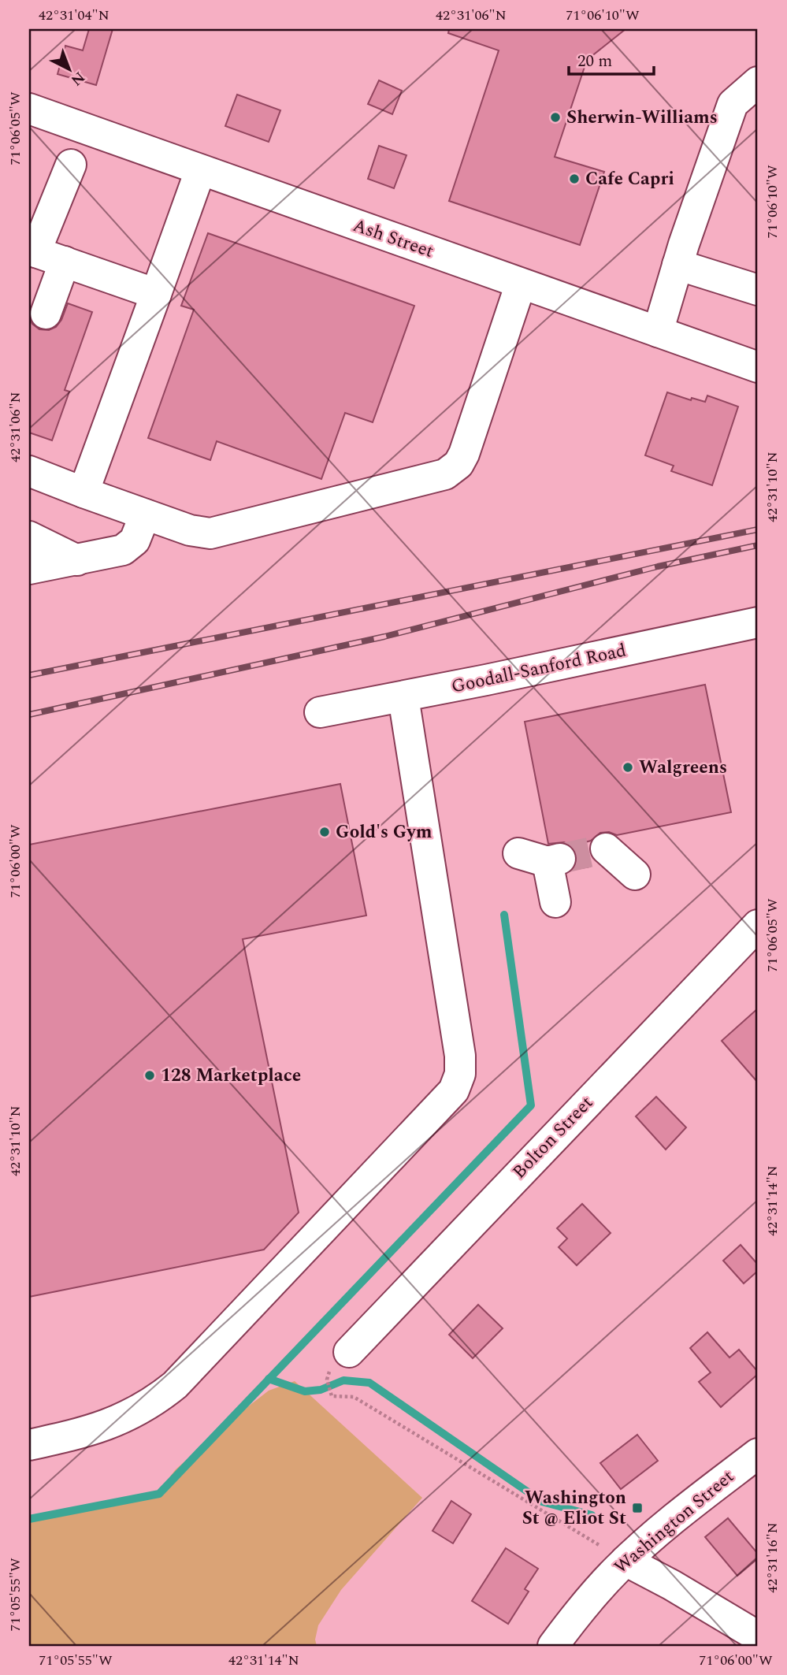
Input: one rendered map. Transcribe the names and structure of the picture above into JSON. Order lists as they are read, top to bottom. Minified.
{"streets":{"street":["Ash Street","Goodall-Sanford Road","Bolton Street","Washington Street"]},"places":{"other":["Sherwin-Williams","Cafe Capri","Walgreens","Gold's Gym","128 Marketplace"],"transit":["Washington St @ Eliot St"]},"scale_bar":"20 m","north":"bottom right","coordinates":["42°31'04\"N","42°31'06\"N","71°06'10\"W","71°06'05\"W","42°31'10\"N","71°06'00\"W","42°31'14\"N","42°31'16\"N","71°05'55\"W"]}
